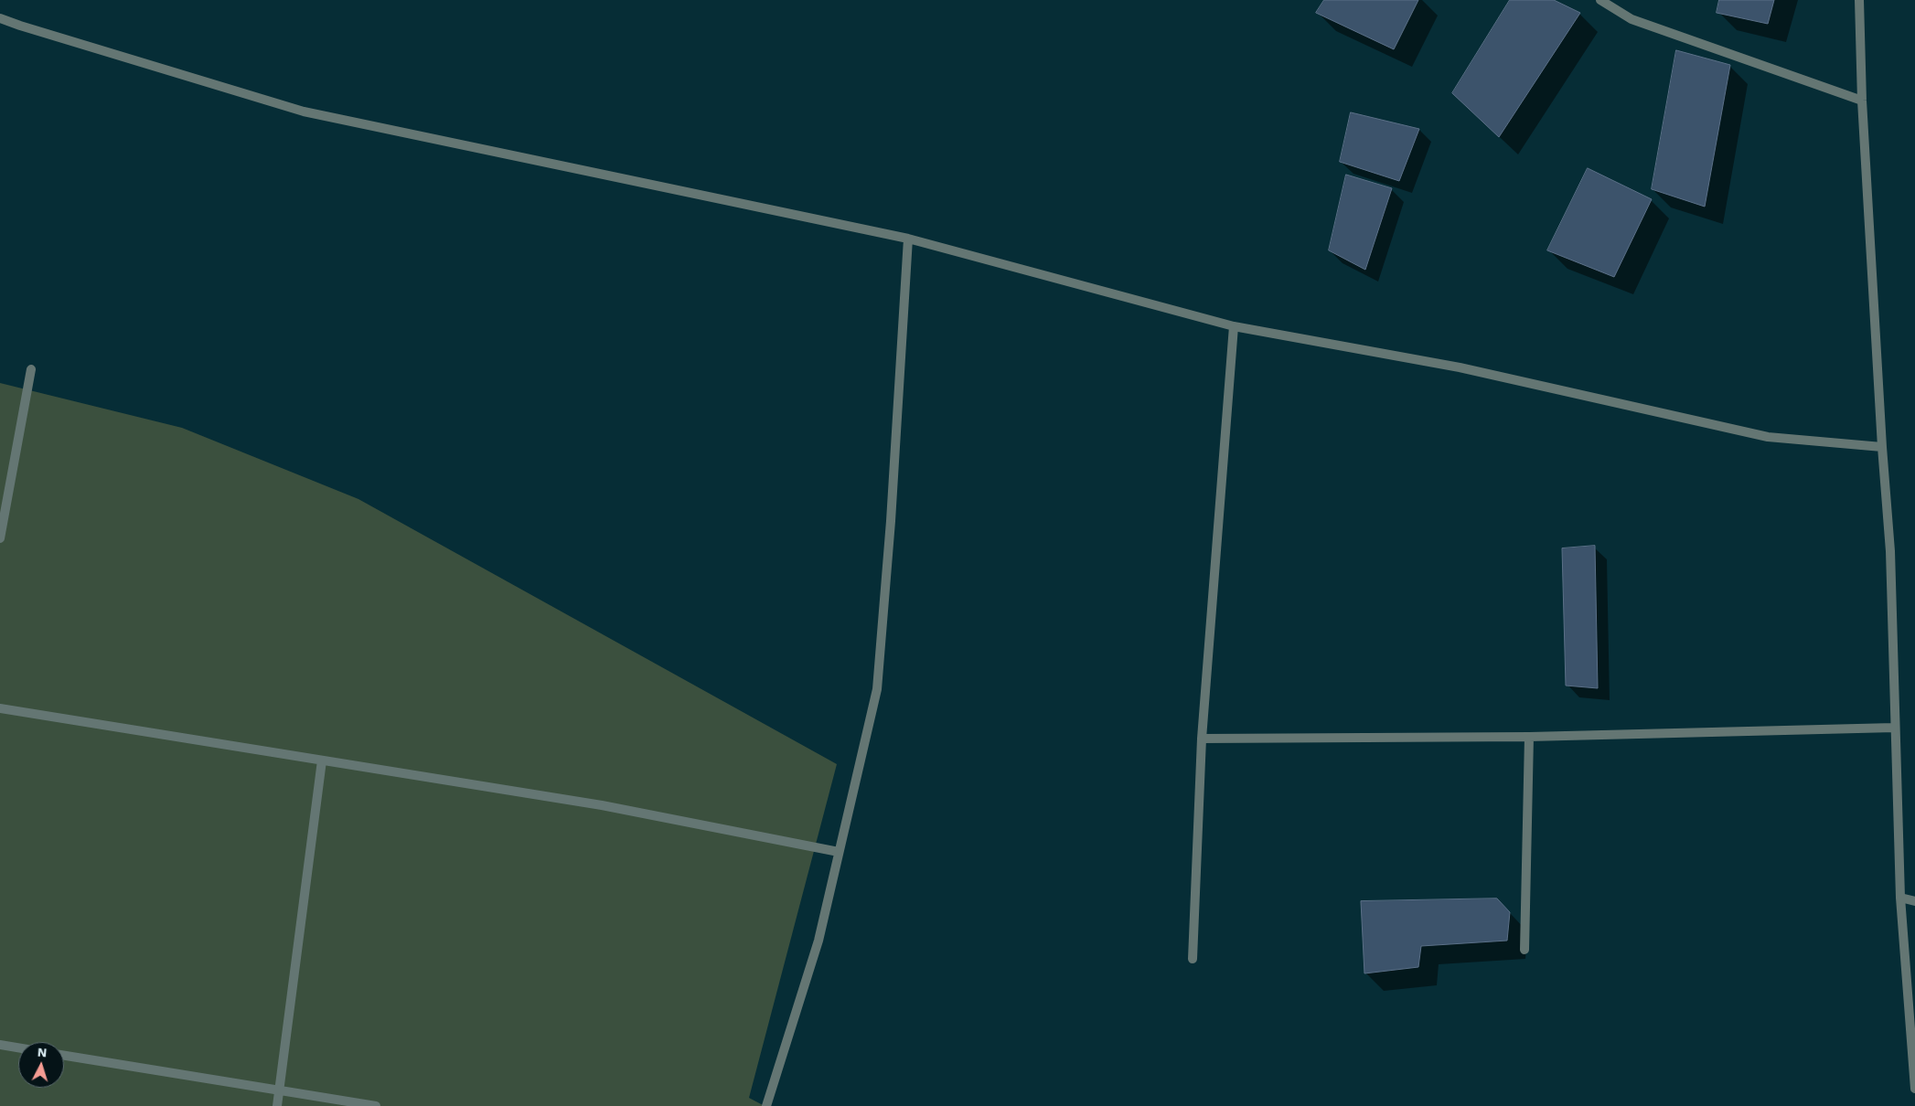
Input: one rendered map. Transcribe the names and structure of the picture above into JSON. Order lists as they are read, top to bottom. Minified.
{"north":"top"}
